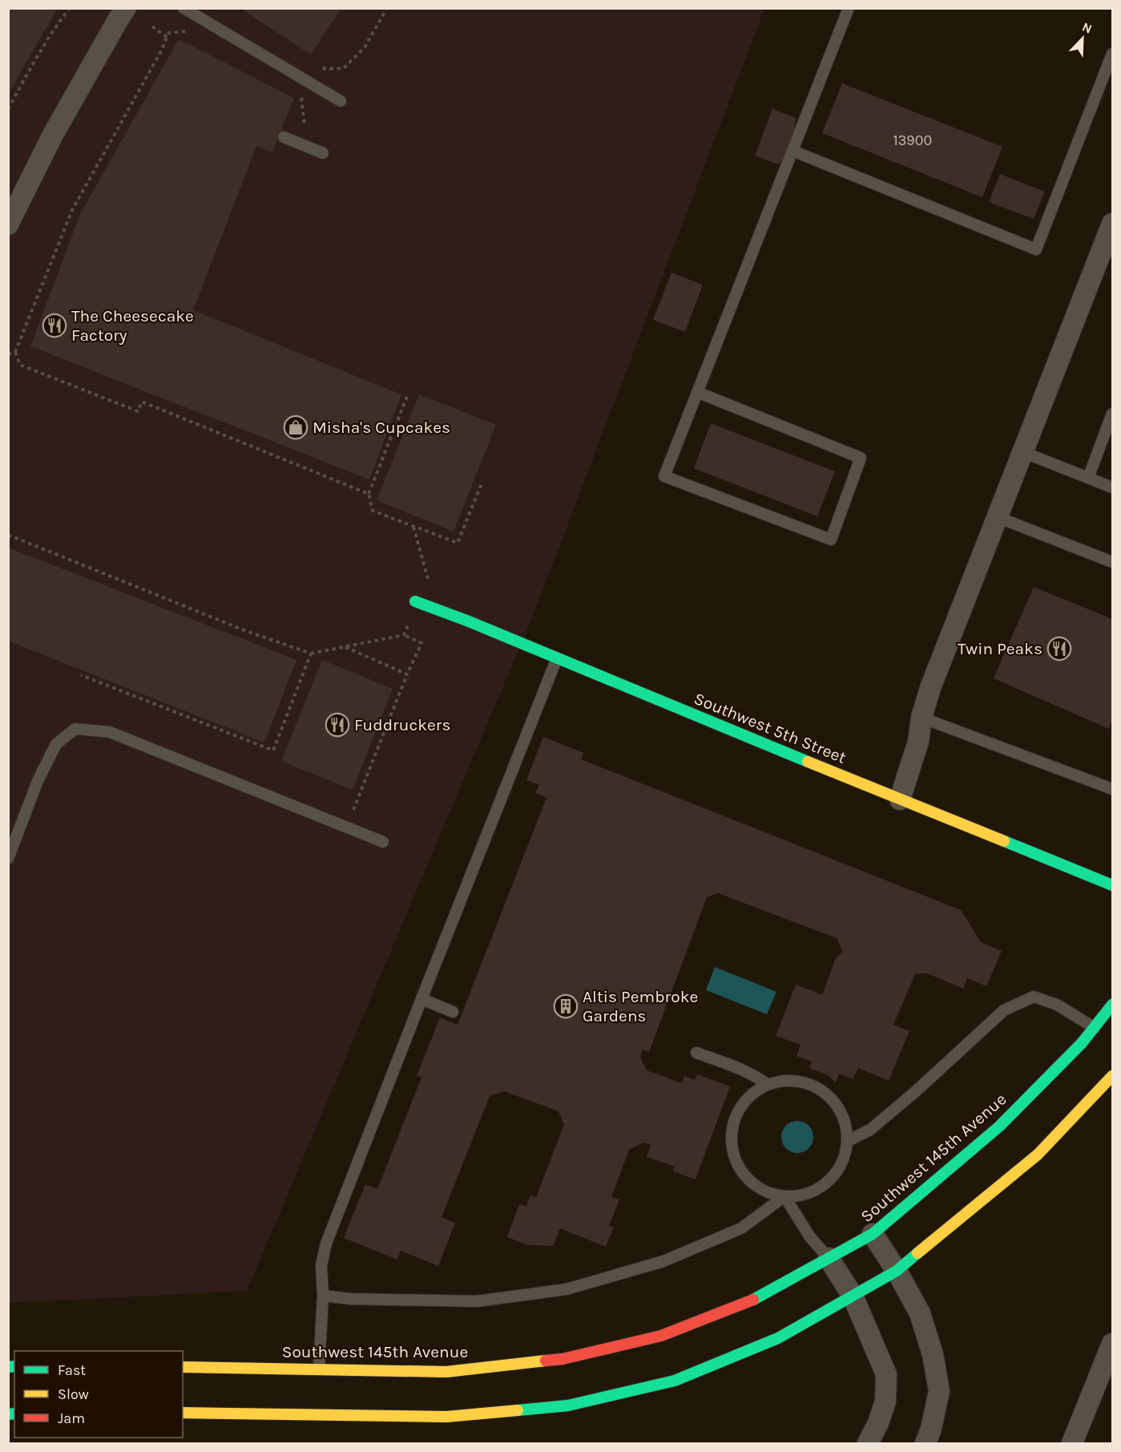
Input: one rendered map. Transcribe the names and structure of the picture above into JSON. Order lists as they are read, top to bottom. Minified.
{"streets":{"street":["Southwest 5th Street","Southwest 145th Avenue"]},"places":{"restaurant":["The Cheesecake Factory","Twin Peaks","Fuddruckers"],"shop":["Misha's Cupcakes"],"building":["Altis Pembroke Gardens"]},"house_numbers":["13900"],"legend":["Fast","Slow","Jam"],"north":"top right"}
